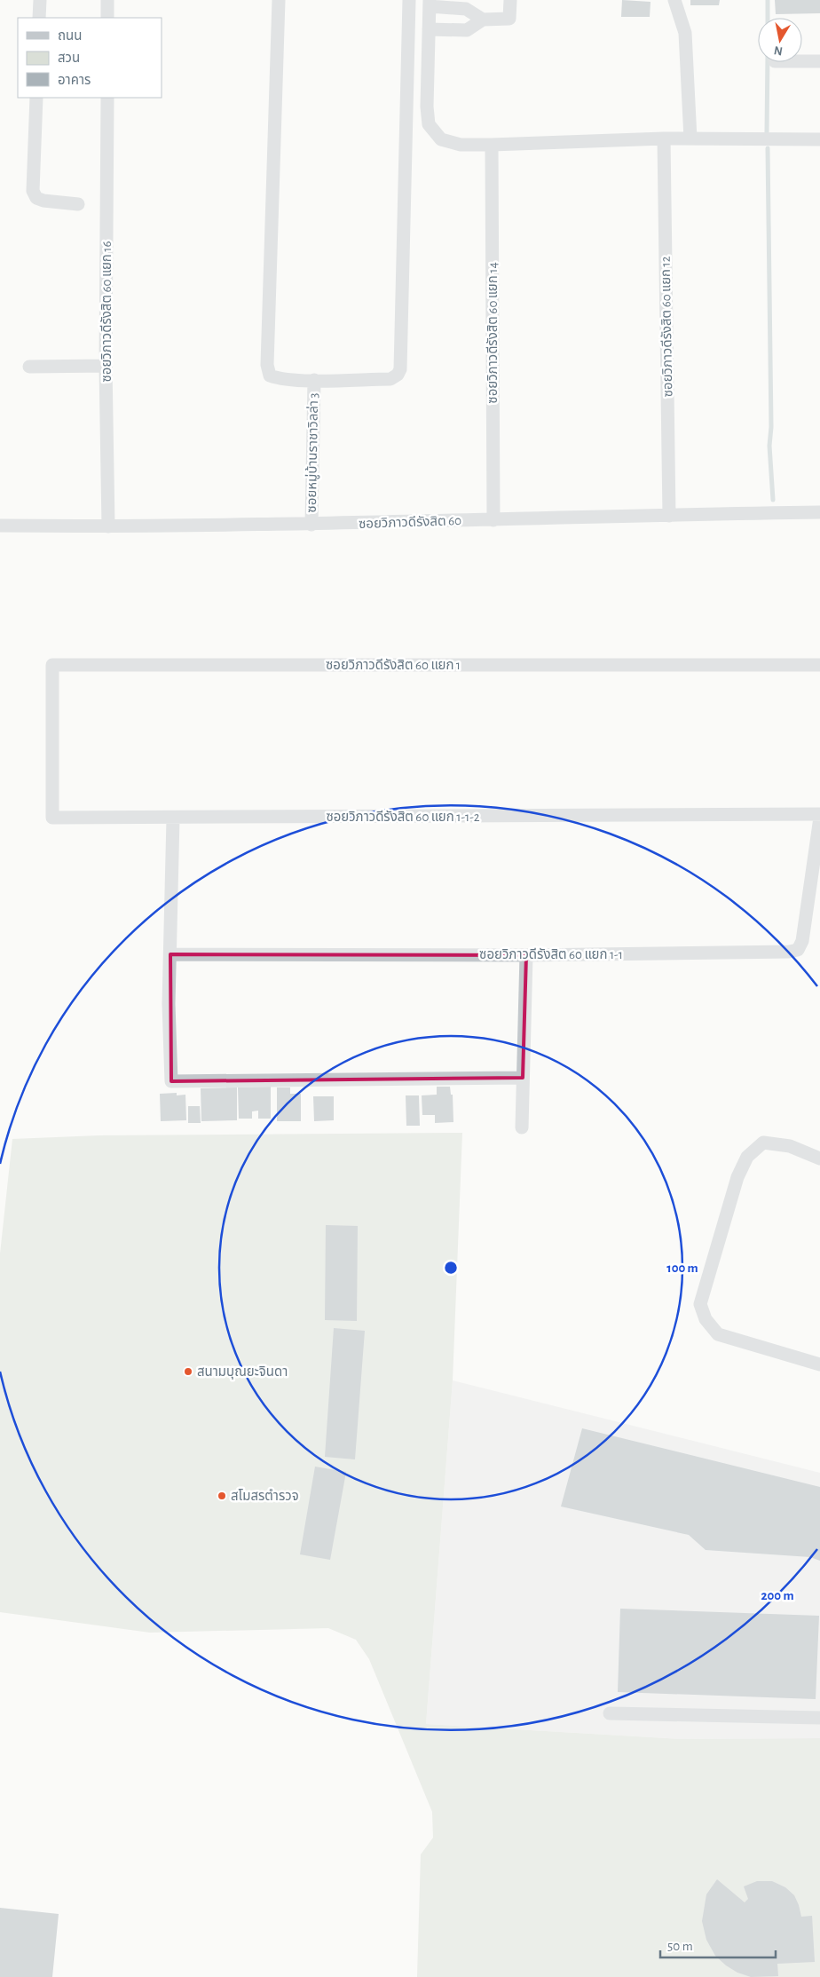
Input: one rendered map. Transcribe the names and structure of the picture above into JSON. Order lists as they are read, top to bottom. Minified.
{"streets":{"street":["ซอยวิภาวดีรังสิต 60 แยก 16","ซอยวิภาวดีรังสิต 60 แยก 12","ซอยวิภาวดีรังสิต 60 แยก 14","ซอยหมู่บ้านราชาวิลล่า 3","ซอยวิภาวดีรังสิต 60","ซอยวิภาวดีรังสิต 60 แยก 1","ซอยวิภาวดีรังสิต 60 แยก 1-1-2","ซอยวิภาวดีรังสิต 60 แยก 1-1"]},"crossings":[["ซอยวิภาวดีรังสิต 60 แยก 16","ซอยวิภาวดีรังสิต 60"],["ซอยวิภาวดีรังสิต 60 แยก 12","ซอยวิภาวดีรังสิต 60"],["ซอยวิภาวดีรังสิต 60 แยก 14","ซอยวิภาวดีรังสิต 60"],["ซอยหมู่บ้านราชาวิลล่า 3","ซอยวิภาวดีรังสิต 60"],["ซอยวิภาวดีรังสิต 60 แยก 1","ซอยวิภาวดีรังสิต 60 แยก 1-1-2"]],"places":["สนามบุณยะจินดา","สโมสรตำรวจ"],"legend":["ถนน","สวน","อาคาร"],"scale_bar":"50 m","north":"bottom","rings":["100 m","200 m"]}
